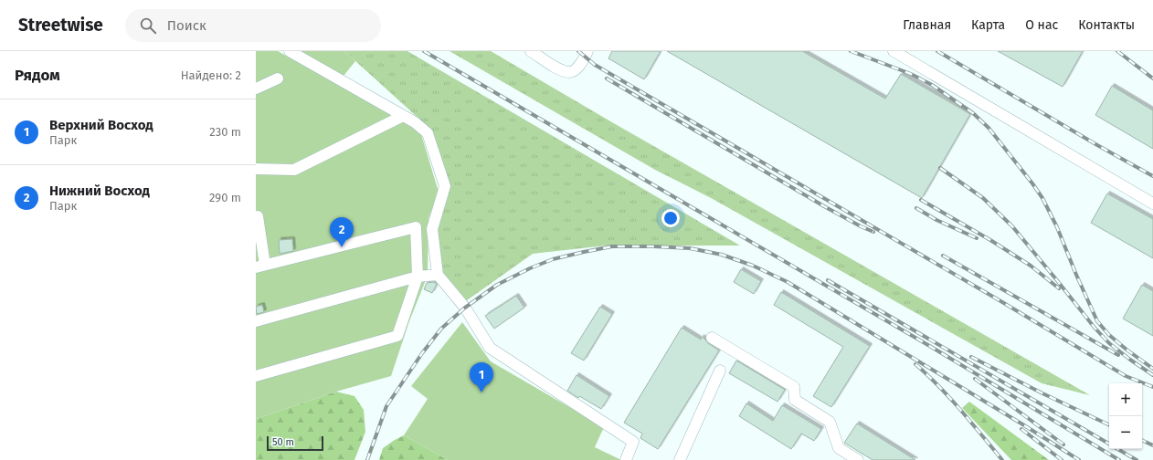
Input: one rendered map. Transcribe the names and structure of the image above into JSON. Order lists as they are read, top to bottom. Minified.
{"scale_bar":"50 m","page":{"header":"Streetwise","search":"Поиск","nav":["Главная","Карта","О нас","Контакты"],"heading":["Рядом","Найдено: 2"],"list":[{"mark":"1","name":"Верхний Восход","note":"Парк","value":"230 m"},{"mark":"2","name":"Нижний Восход","note":"Парк","value":"290 m"}],"pins":["2","1"],"map_buttons":["+","−"],"scale":"50 m"}}
